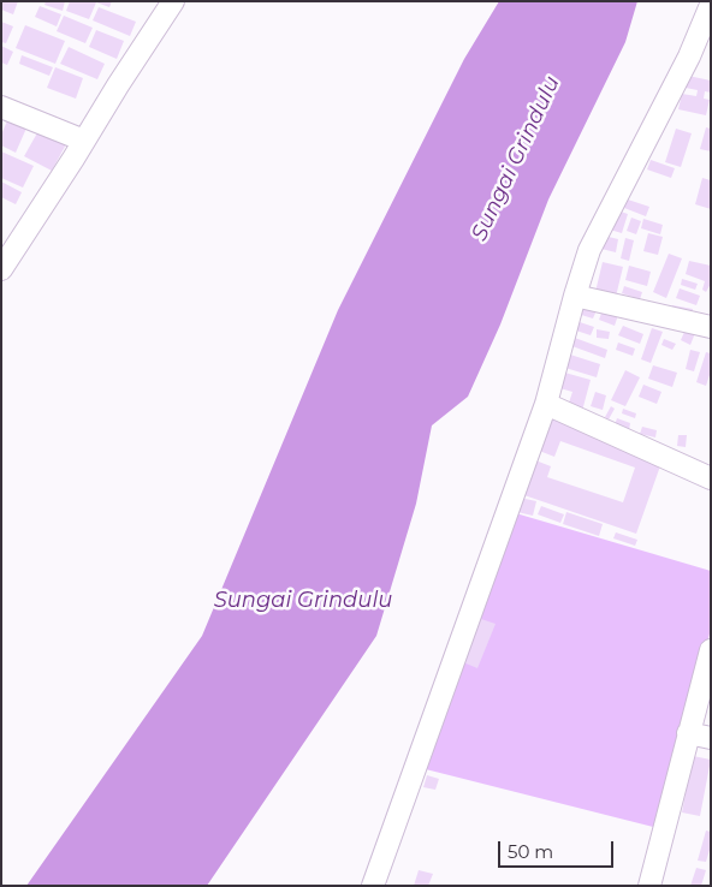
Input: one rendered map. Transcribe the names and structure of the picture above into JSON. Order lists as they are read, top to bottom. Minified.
{"water":["Sungai Grindulu"],"scale_bar":"50 m"}
